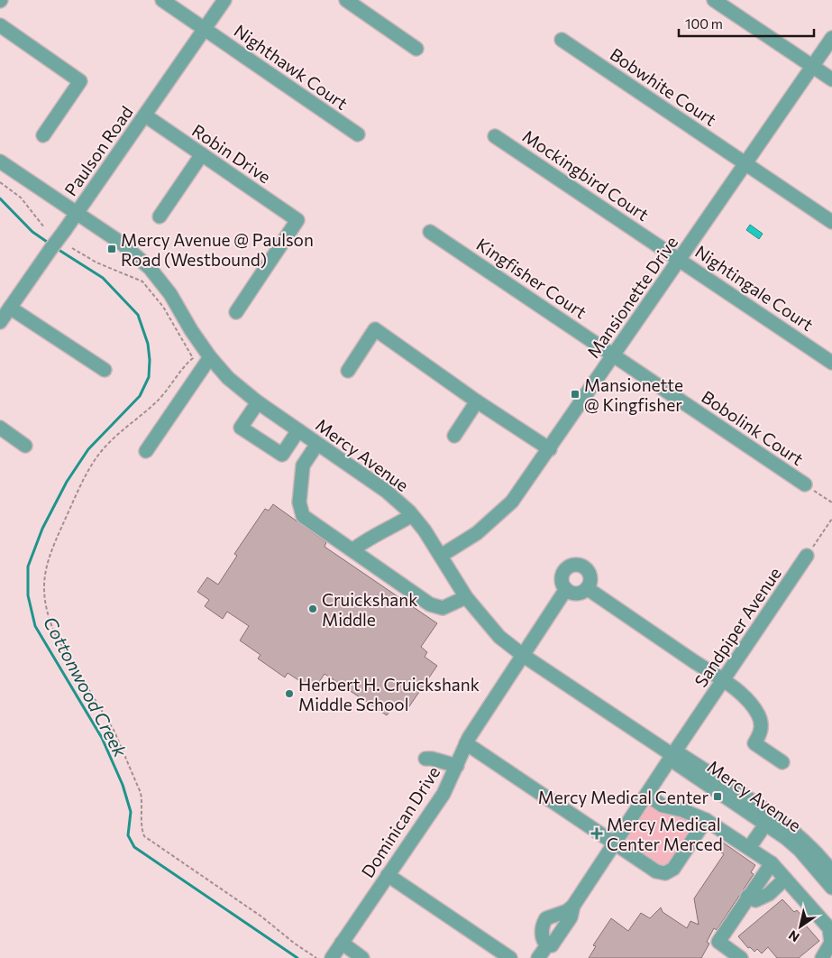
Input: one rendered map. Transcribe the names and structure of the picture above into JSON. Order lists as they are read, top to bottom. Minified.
{"streets":{"street":["Nighthawk Court","Bobwhite Court","Paulson Road","Robin Drive","Mockingbird Court","Kingfisher Court","Nightingale Court","Mansionette Drive","Bobolink Court","Mercy Avenue","Sandpiper Avenue","Dominican Drive"]},"crossings":[["Nighthawk Court","Paulson Road"],["Bobwhite Court","Mansionette Drive"],["Paulson Road","Robin Drive"],["Paulson Road","Mercy Avenue"],["Mockingbird Court","Nightingale Court"],["Mockingbird Court","Mansionette Drive"],["Kingfisher Court","Mansionette Drive"],["Kingfisher Court","Bobolink Court"],["Nightingale Court","Mansionette Drive"],["Mansionette Drive","Bobolink Court"],["Mansionette Drive","Mercy Avenue"],["Mercy Avenue","Sandpiper Avenue"],["Mercy Avenue","Dominican Drive"]],"water":["Cottonwood Creek"],"places":{"transit":["Mercy Avenue @ Paulson Road (Westbound)","Mansionette @ Kingfisher","Mercy Medical Center"],"other":["Cruickshank Middle","Herbert H. Cruickshank Middle School"],"health":["Mercy Medical Center Merced"]},"scale_bar":"100 m","north":"bottom left"}
